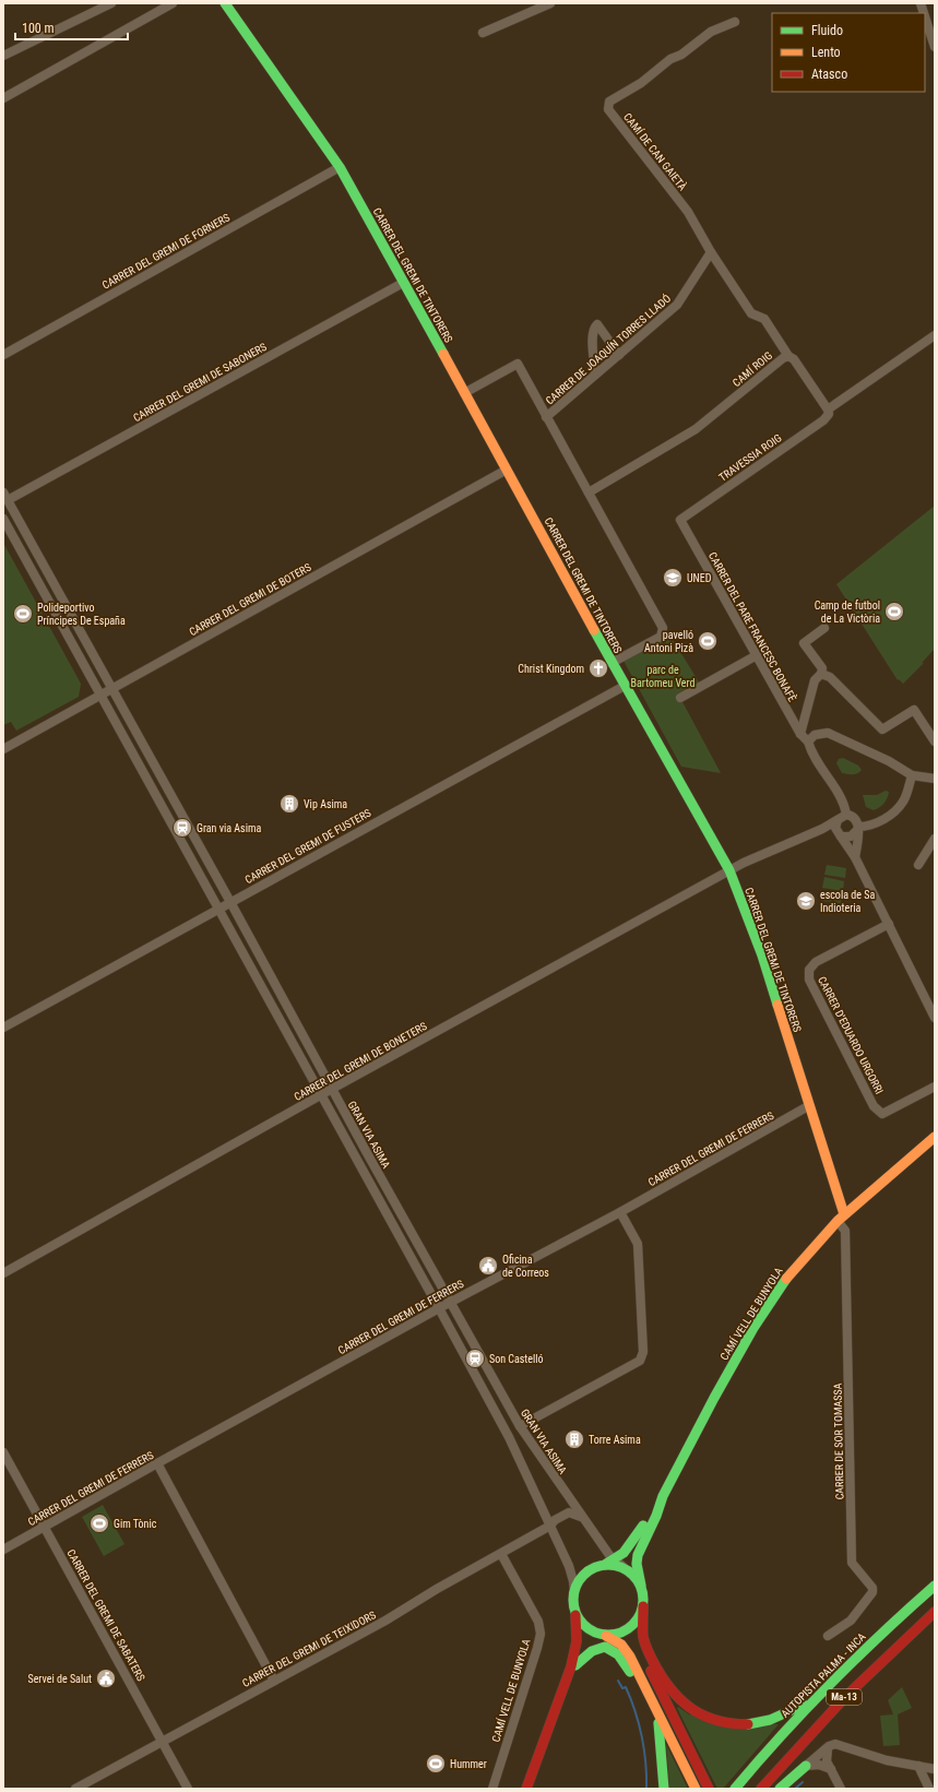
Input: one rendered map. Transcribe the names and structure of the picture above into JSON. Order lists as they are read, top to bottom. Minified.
{"streets":{"main road":["CARRER DEL GREMI DE TINTORERS","CAMÍ VELL DE BUNYOLA","AUTOPISTA PALMA - INCA","Ma-13"],"street":["CAMÍ DE CAN GAIETÀ","CARRER DEL GREMI DE FORNERS","CARRER DE JOAQUÍN TORRES LLADÓ","CAMÍ ROIG","CARRER DEL GREMI DE SABONERS","TRAVESSIA ROIG","CARRER DEL GREMI DE BOTERS","CARRER DEL PARE FRANCESC BONAFÈ","CARRER DEL GREMI DE FUSTERS","CARRER D'EDUARDO URGORRI","CARRER DEL GREMI DE BONETERS","GRAN VIA ASIMA","CARRER DEL GREMI DE FERRERS","CARRER DE SOR TOMASSA","CARRER DEL GREMI DE SABATERS","CARRER DEL GREMI DE TEIXIDORS"]},"crossings":[["CAMÍ DE CAN GAIETÀ","CARRER DE JOAQUÍN TORRES LLADÓ"],["CAMÍ DE CAN GAIETÀ","CAMÍ ROIG"],["CARRER DEL GREMI DE FORNERS","CARRER DEL GREMI DE TINTORERS"],["CARRER DEL GREMI DE TINTORERS","CARRER DEL GREMI DE SABONERS"],["CARRER DEL GREMI DE TINTORERS","CARRER DEL GREMI DE BOTERS"],["CARRER DEL GREMI DE TINTORERS","CARRER DEL GREMI DE FUSTERS"],["CARRER DEL GREMI DE TINTORERS","CARRER DEL GREMI DE BONETERS"],["CARRER DEL GREMI DE TINTORERS","CARRER DEL GREMI DE FERRERS"],["CARRER DEL GREMI DE TINTORERS","CAMÍ VELL DE BUNYOLA"],["CARRER DEL GREMI DE TINTORERS","CARRER DE SOR TOMASSA"],["CAMÍ ROIG","TRAVESSIA ROIG"],["CARRER DEL GREMI DE SABONERS","GRAN VIA ASIMA"],["TRAVESSIA ROIG","CARRER DEL PARE FRANCESC BONAFÈ"],["CARRER DEL GREMI DE BOTERS","GRAN VIA ASIMA"],["CARRER DEL GREMI DE FUSTERS","GRAN VIA ASIMA"],["CARRER DEL GREMI DE BONETERS","GRAN VIA ASIMA"],["GRAN VIA ASIMA","CARRER DEL GREMI DE FERRERS"],["GRAN VIA ASIMA","CARRER DEL GREMI DE TEIXIDORS"],["CARRER DEL GREMI DE FERRERS","CARRER DEL GREMI DE SABATERS"],["CAMÍ VELL DE BUNYOLA","CARRER DE SOR TOMASSA"],["CAMÍ VELL DE BUNYOLA","CARRER DEL GREMI DE TEIXIDORS"],["CARRER DEL GREMI DE SABATERS","CARRER DEL GREMI DE TEIXIDORS"]],"parks":["parc de Bartomeu Verd"],"places":{"school or university":["UNED","escola de Sa Indioteria"],"sports":["Camp de futbol de La Victòria","Polideportivo Príncipes De España","pavelló Antoni Pizà","Gim Tònic","Hummer"],"church":["Christ Kingdom"],"building":["Vip Asima","Torre Asima"],"station":["Gran via Asima","Son Castelló"],"public building":["Oficina de Correos","Servei de Salut"]},"legend":["Fluido","Lento","Atasco"],"scale_bar":"100 m"}
